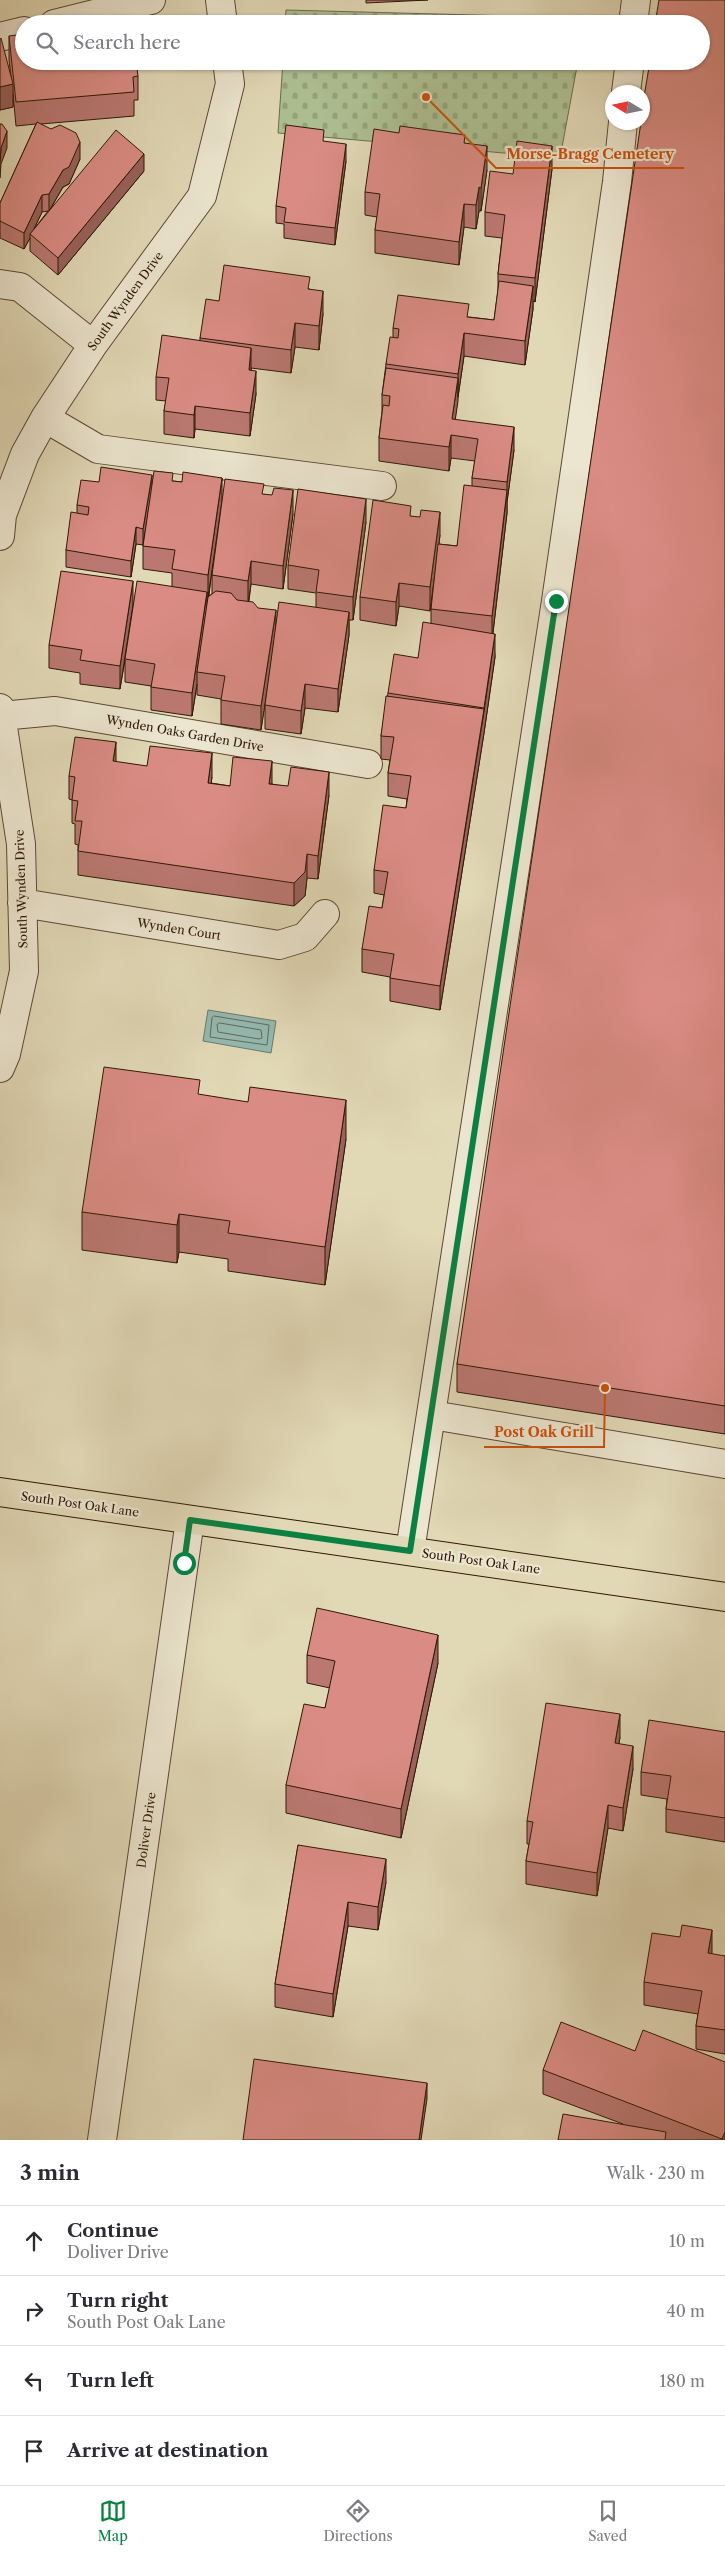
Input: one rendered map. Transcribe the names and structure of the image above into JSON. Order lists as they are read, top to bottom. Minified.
{"streets":{"main road":["South Post Oak Lane"],"street":["South Wynden Drive","Wynden Oaks Garden Drive","Wynden Court","Doliver Drive"]},"crossings":[["South Wynden Drive","Wynden Oaks Garden Drive"],["South Wynden Drive","Wynden Court"],["South Post Oak Lane","Doliver Drive"]],"places":["Morse-Bragg Cemetery","Post Oak Grill"],"north":"left","page":{"search":"Search here","heading":["3 min","Walk · 230 m"],"list":[["Continue","Doliver Drive","10 m"],["Turn right","South Post Oak Lane","40 m"],["Turn left","180 m"],"Arrive at destination"],"nav":["Map","Directions","Saved"]}}
